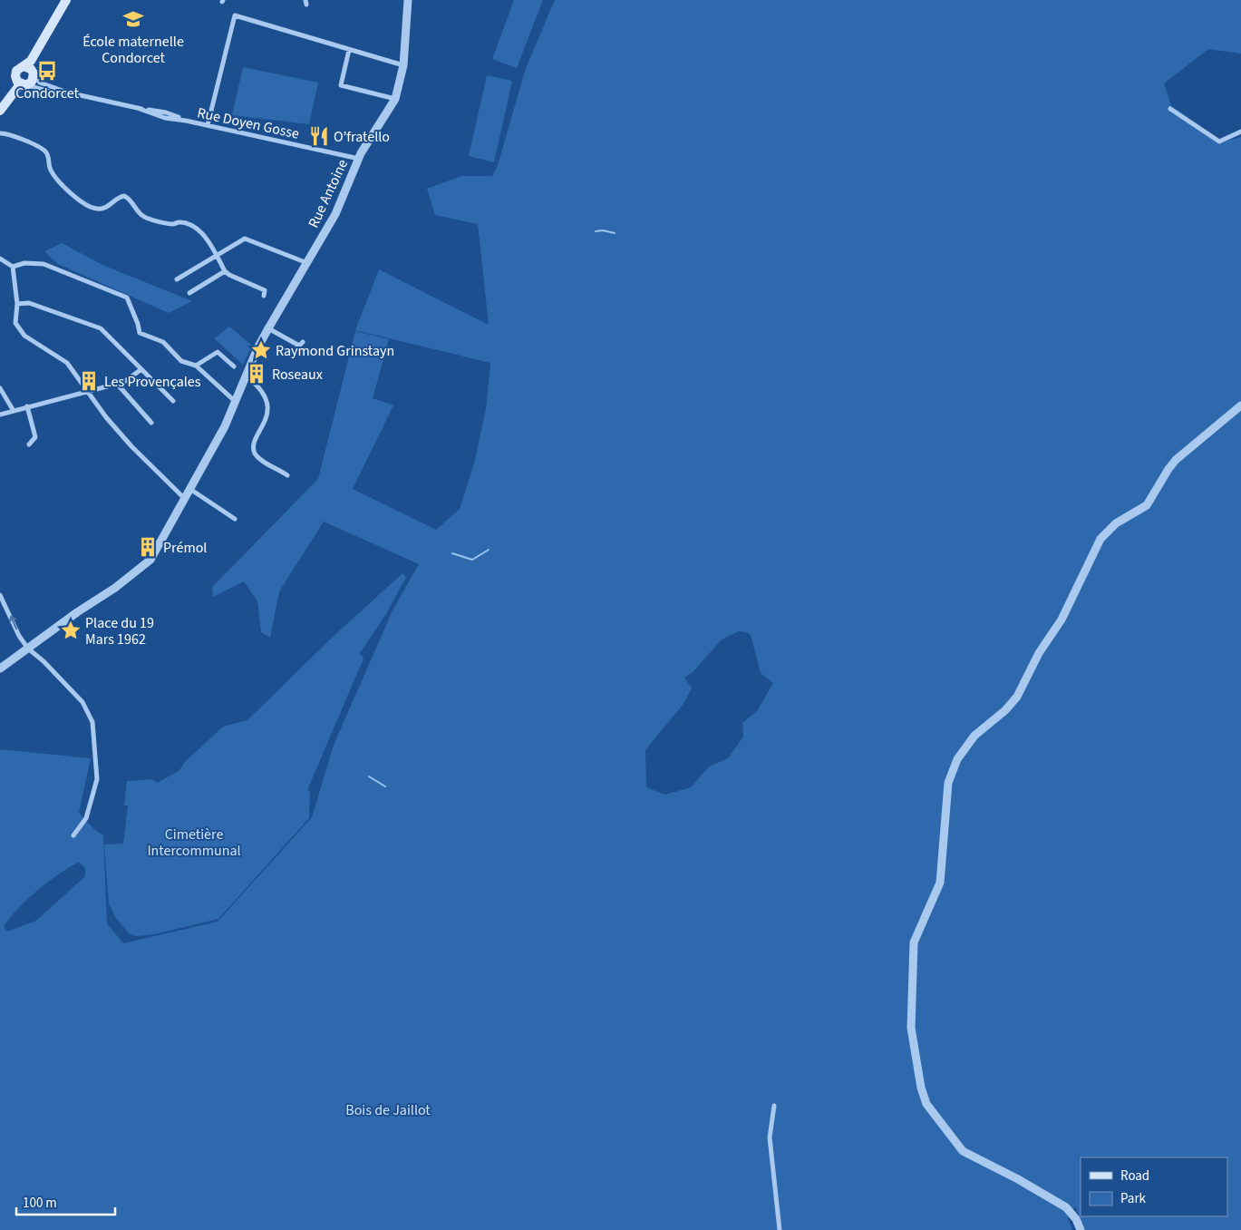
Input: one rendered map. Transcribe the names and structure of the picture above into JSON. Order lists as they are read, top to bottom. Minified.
{"streets":{"street":["Rue Doyen Gosse","Rue Antoine"]},"crossings":[["Rue Doyen Gosse","Rue Antoine"]],"parks":["Cimetière Intercommunal","Bois de Jaillot"],"places":{"school or university":["École maternelle Condorcet"],"bus stop":["Condorcet"],"restaurant":["O’fratello"],"place":["Raymond Grinstayn","Place du 19 Mars 1962"],"building":["Roseaux","Les Provençales","Prémol"]},"legend":["Road","Park"],"scale_bar":"100 m"}
